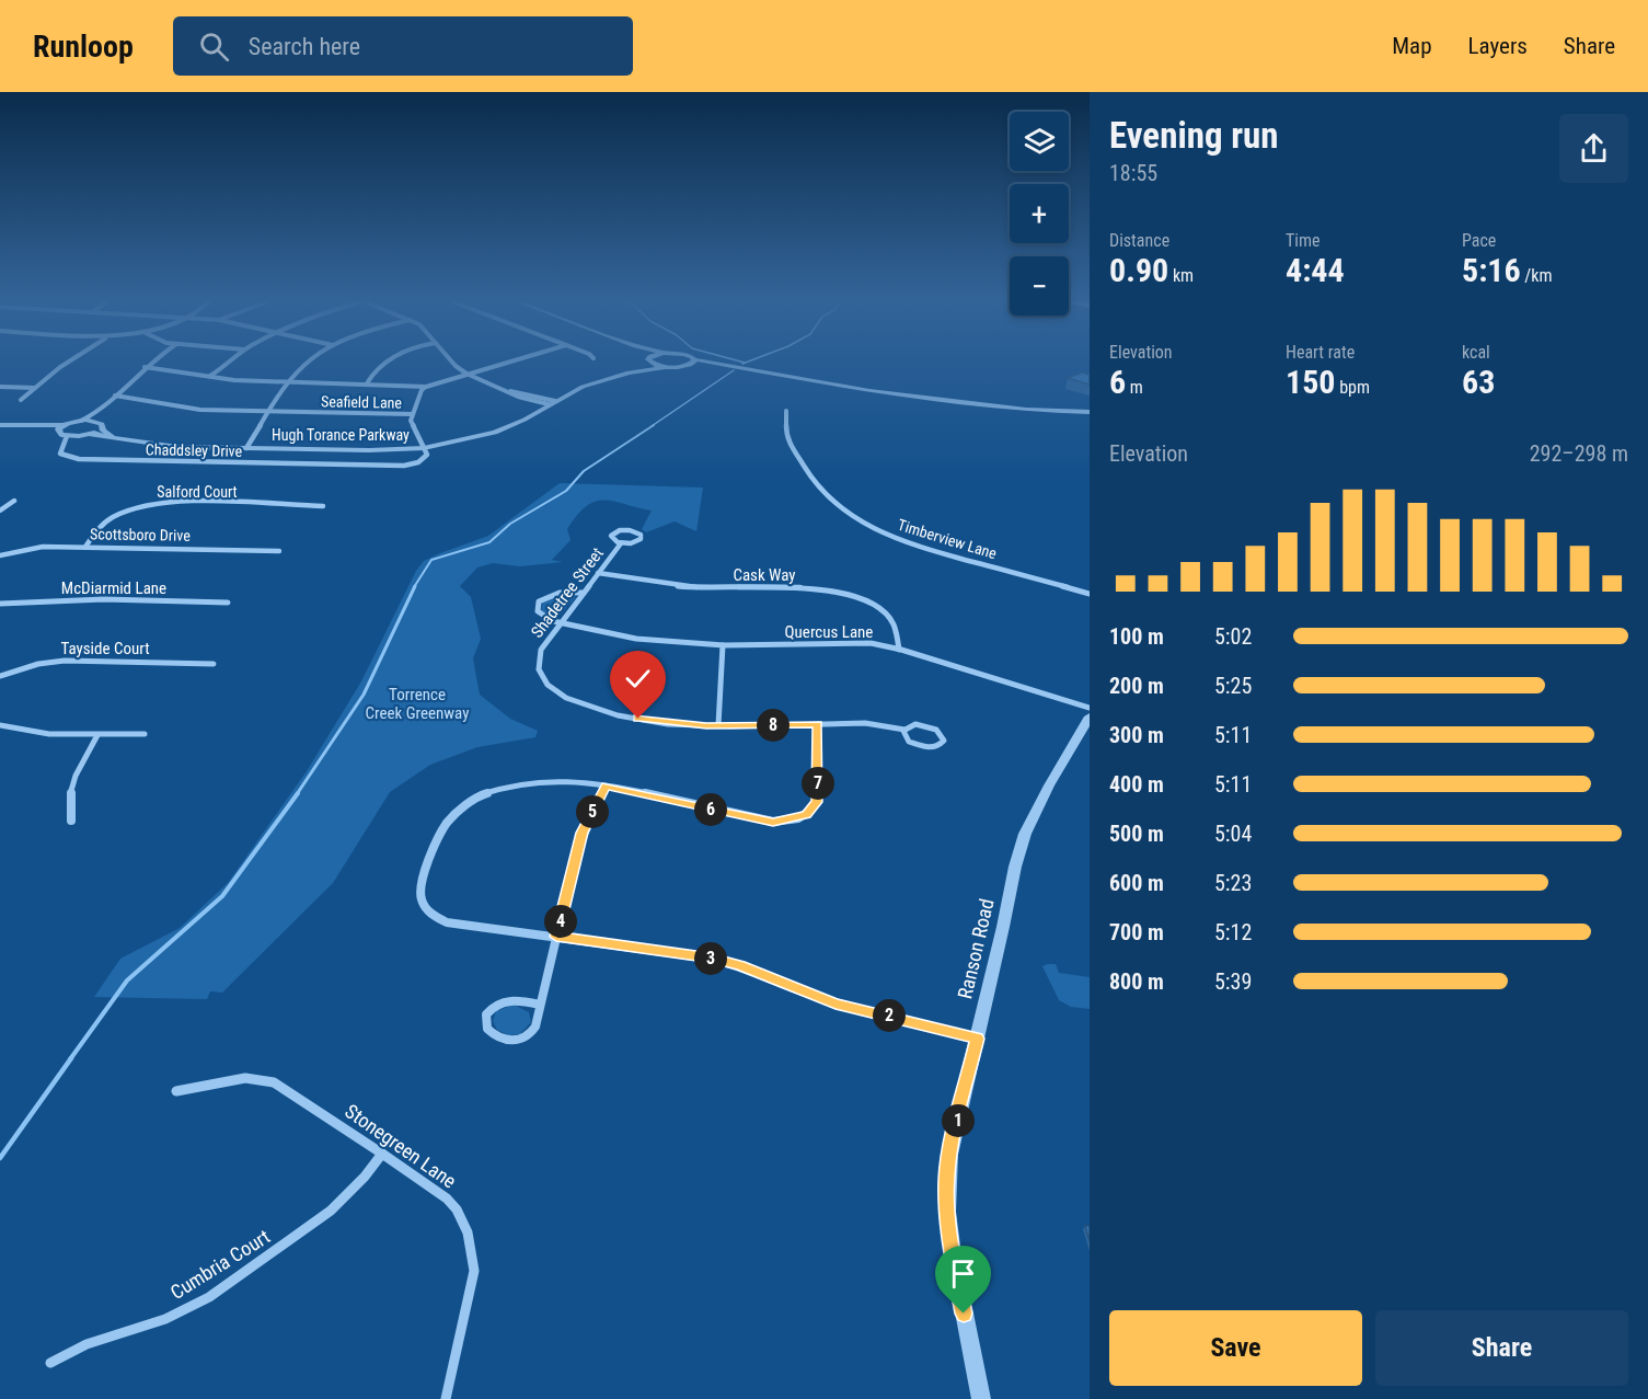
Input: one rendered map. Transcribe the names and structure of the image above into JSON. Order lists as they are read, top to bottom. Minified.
{"streets":{"street":["Seafield Lane","Hugh Torance Parkway","Chaddsley Drive","Salford Court","Scottsboro Drive","Timberview Lane","Cask Way","McDiarmid Lane","Shadetree Street","Quercus Lane","Tayside Court","Ranson Road","Stonegreen Lane","Cumbria Court"]},"crossings":[["Hugh Torance Parkway","Chaddsley Drive"],["Salford Court","Scottsboro Drive"],["Cask Way","Shadetree Street"],["Cask Way","Quercus Lane"],["Shadetree Street","Quercus Lane"],["Stonegreen Lane","Cumbria Court"]],"parks":["Torrence Creek Greenway"],"page":{"header":"Runloop","search":"Search here","nav":["Map","Layers","Share"],"heading":["Evening run","18:55"],"map_buttons":["+","−"],"stats":[["Distance","0.90 km"],["Time","4:44"],["Pace","5:16 /km"],["Elevation","6 m"],["Heart rate","150 bpm"],["kcal","63"]],"chart":["Elevation","292–298 m"],"list":[{"name":"100 m","note":"5:02"},{"name":"200 m","note":"5:25"},{"name":"300 m","note":"5:11"},{"name":"400 m","note":"5:11"},{"name":"500 m","note":"5:04"},{"name":"600 m","note":"5:23"},{"name":"700 m","note":"5:12"},{"name":"800 m","note":"5:39"}],"pins":["8","7","6","5","4","3","2","1"],"buttons":["Save","Share"]}}
